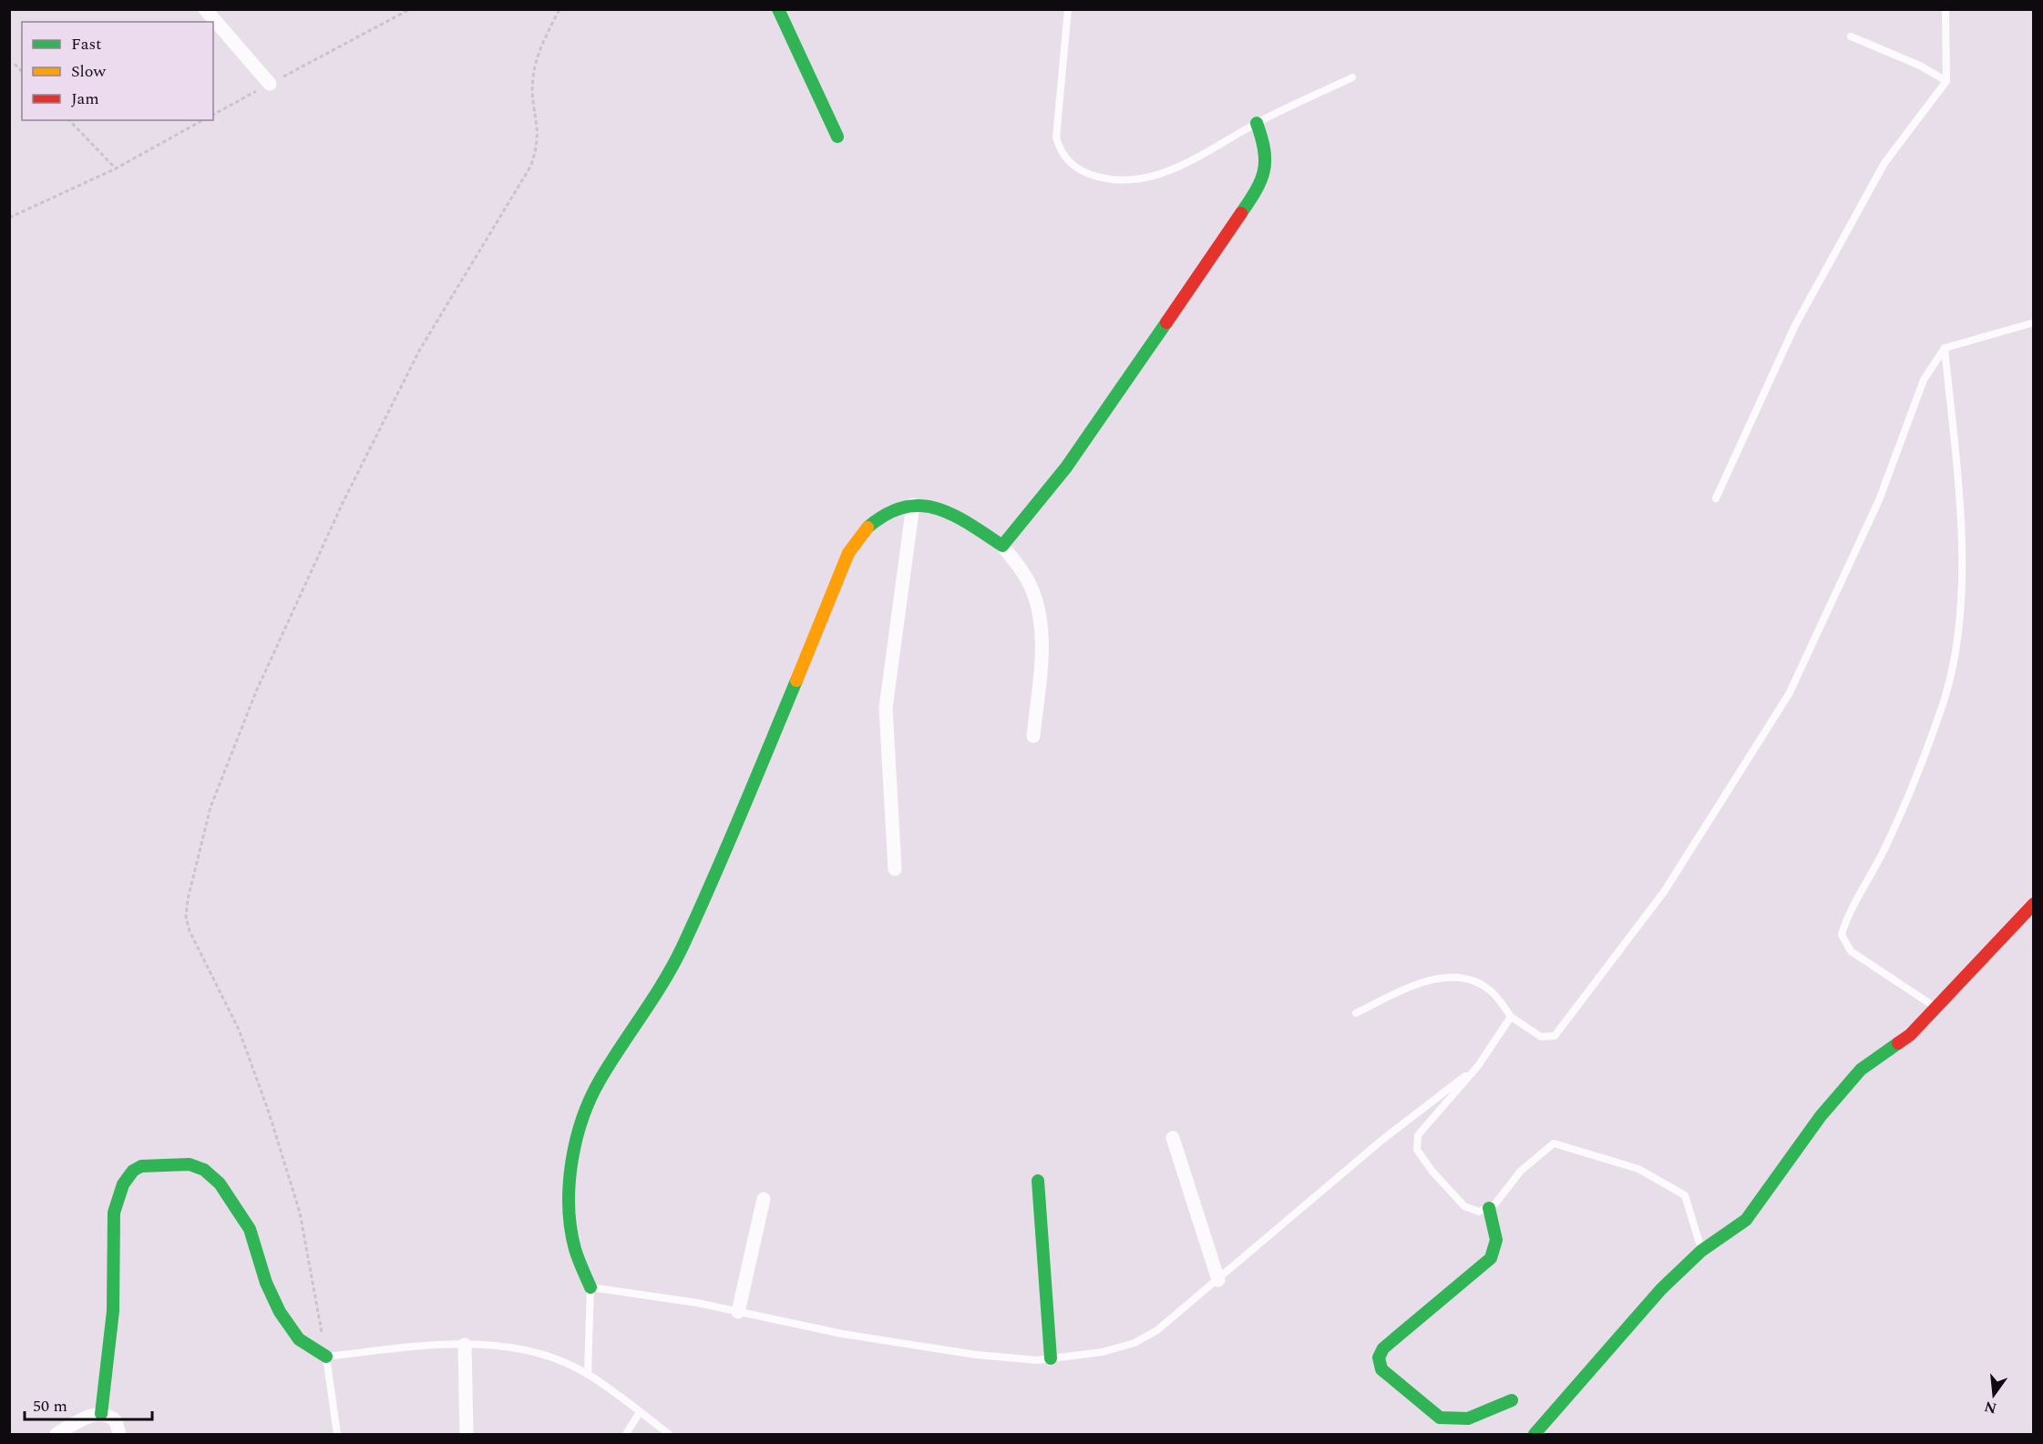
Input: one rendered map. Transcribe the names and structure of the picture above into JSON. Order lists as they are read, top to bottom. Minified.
{"legend":["Fast","Slow","Jam"],"scale_bar":"50 m","north":"bottom"}
